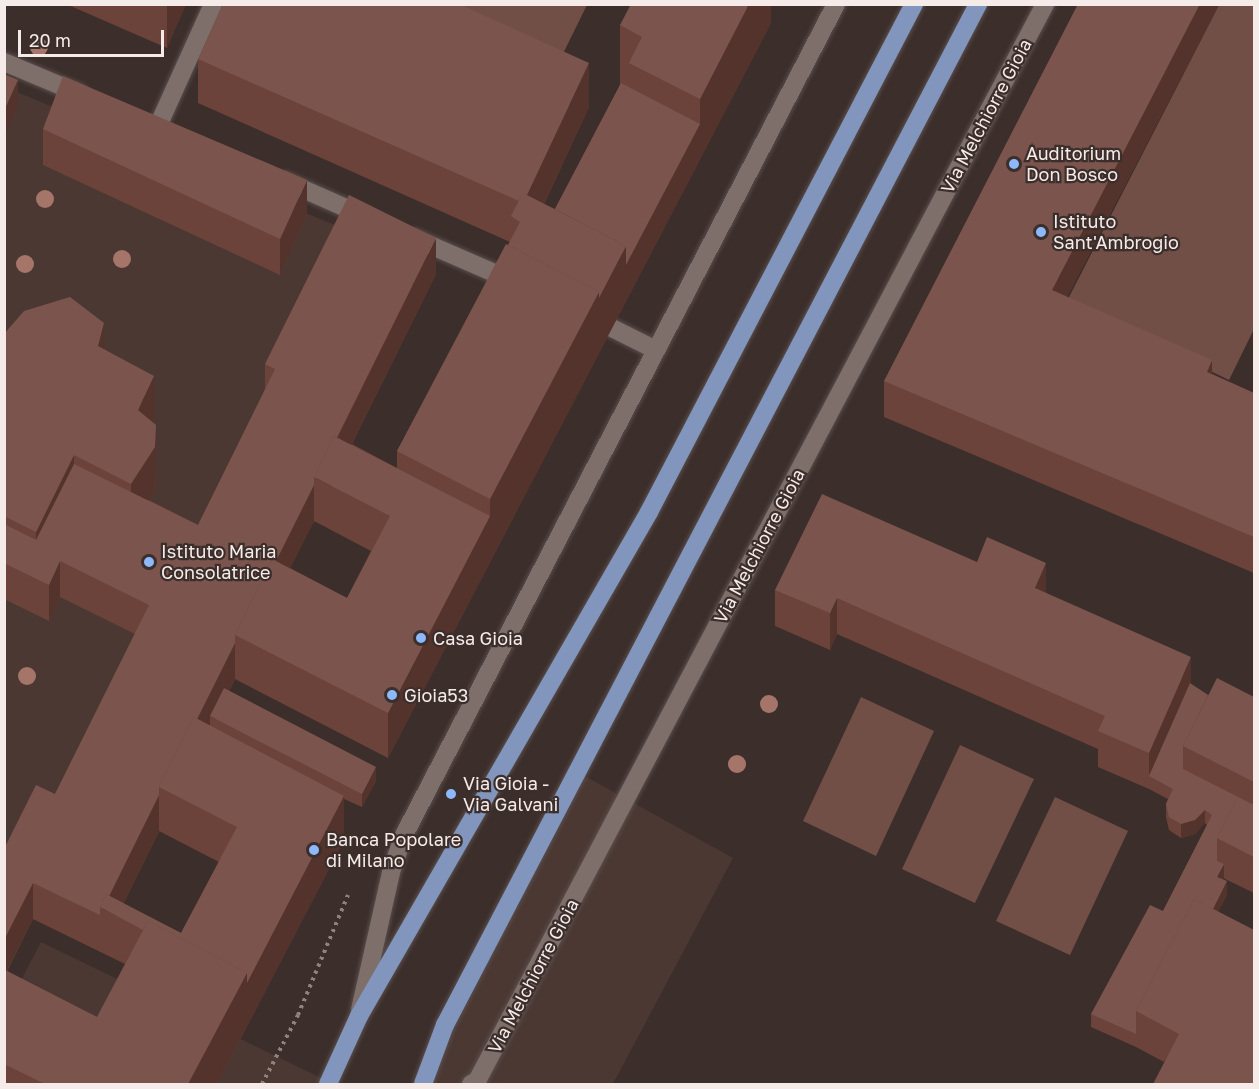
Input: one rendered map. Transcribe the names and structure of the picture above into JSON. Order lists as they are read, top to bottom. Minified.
{"streets":{"street":["Via Melchiorre Gioia"]},"places":["Auditorium Don Bosco","Istituto Sant'Ambrogio","Istituto Maria Consolatrice","Casa Gioia","Gioia53","Via Gioia - Via Galvani","Banca Popolare di Milano"],"scale_bar":"20 m"}
